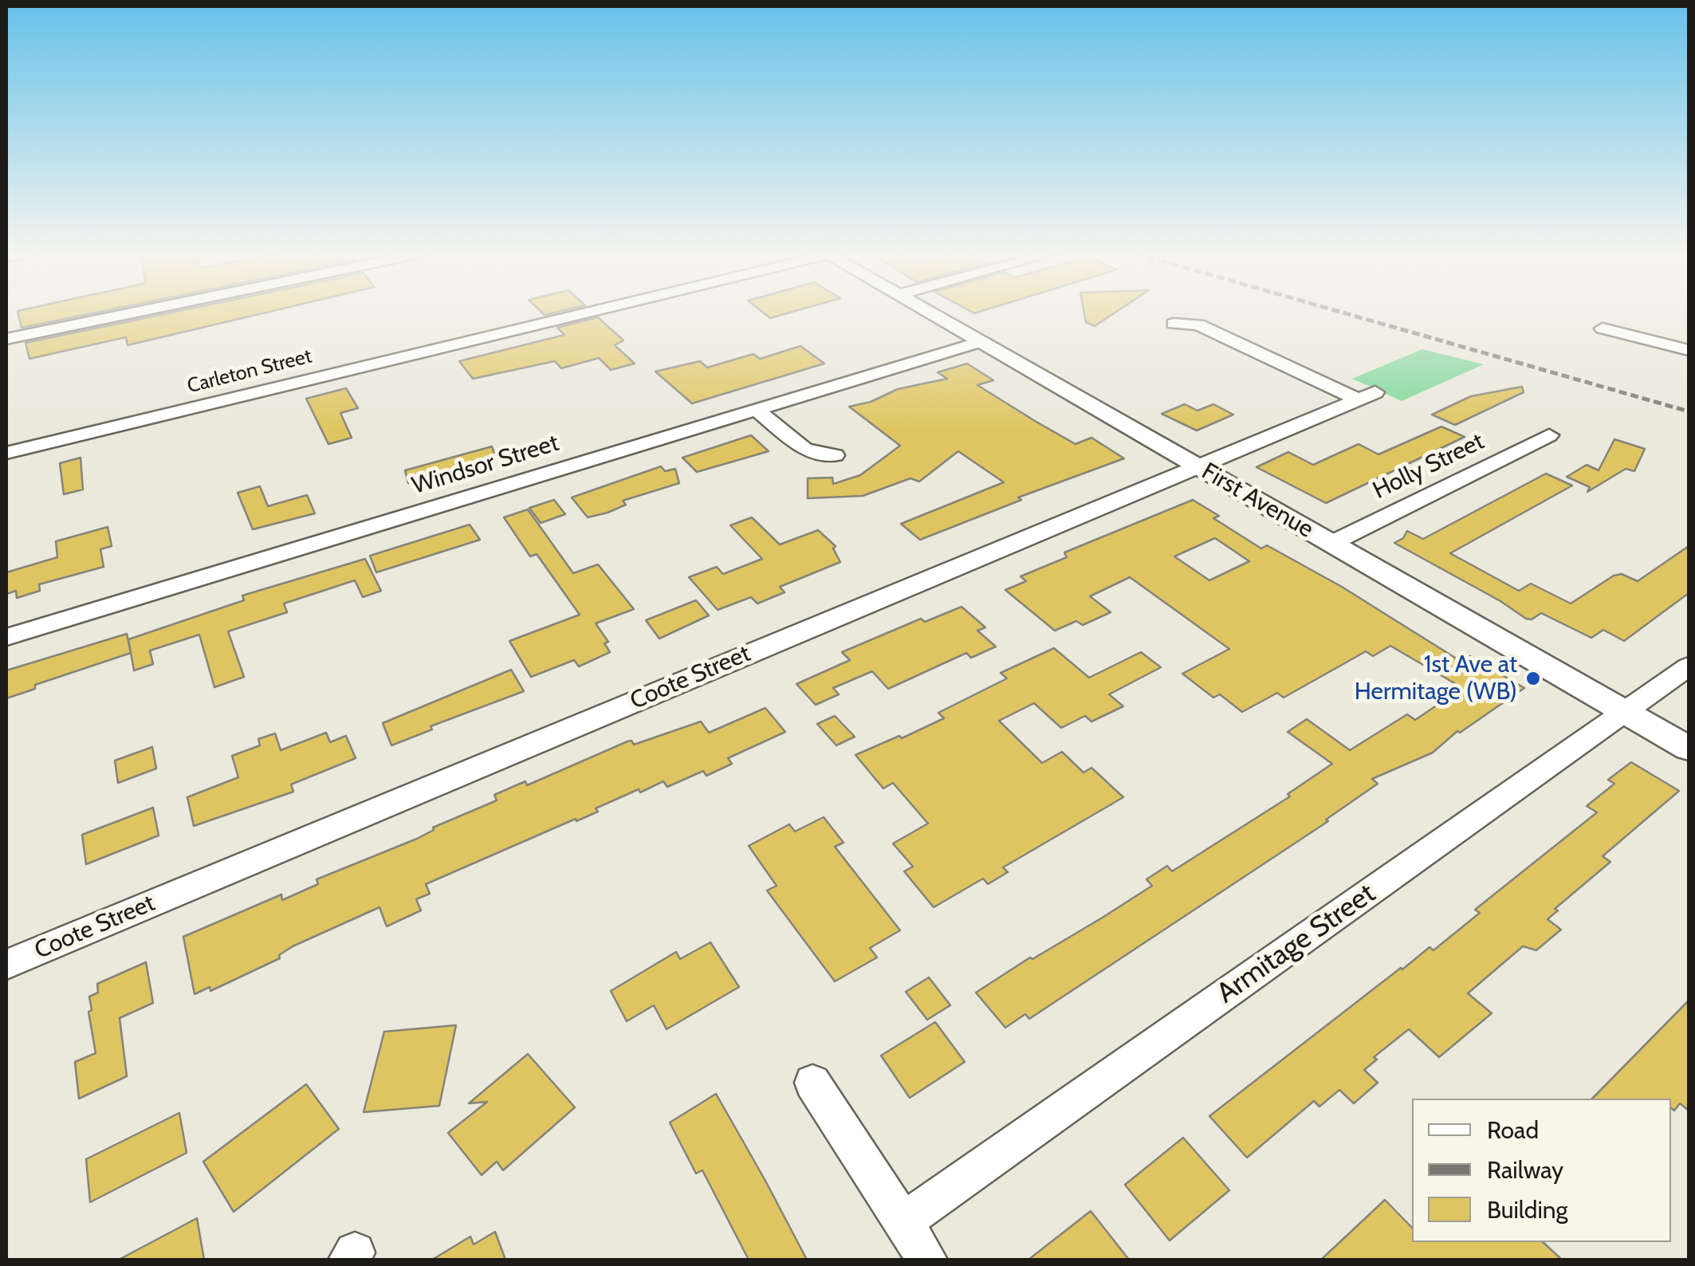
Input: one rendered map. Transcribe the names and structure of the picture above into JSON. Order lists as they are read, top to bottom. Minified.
{"streets":{"street":["Carleton Street","Windsor Street","Holly Street","First Avenue","Coote Street","Armitage Street"]},"crossings":[["Windsor Street","First Avenue"],["Holly Street","First Avenue"],["First Avenue","Coote Street"],["First Avenue","Armitage Street"]],"places":["1st Ave at Hermitage (WB)"],"legend":["Road","Railway","Building"]}
